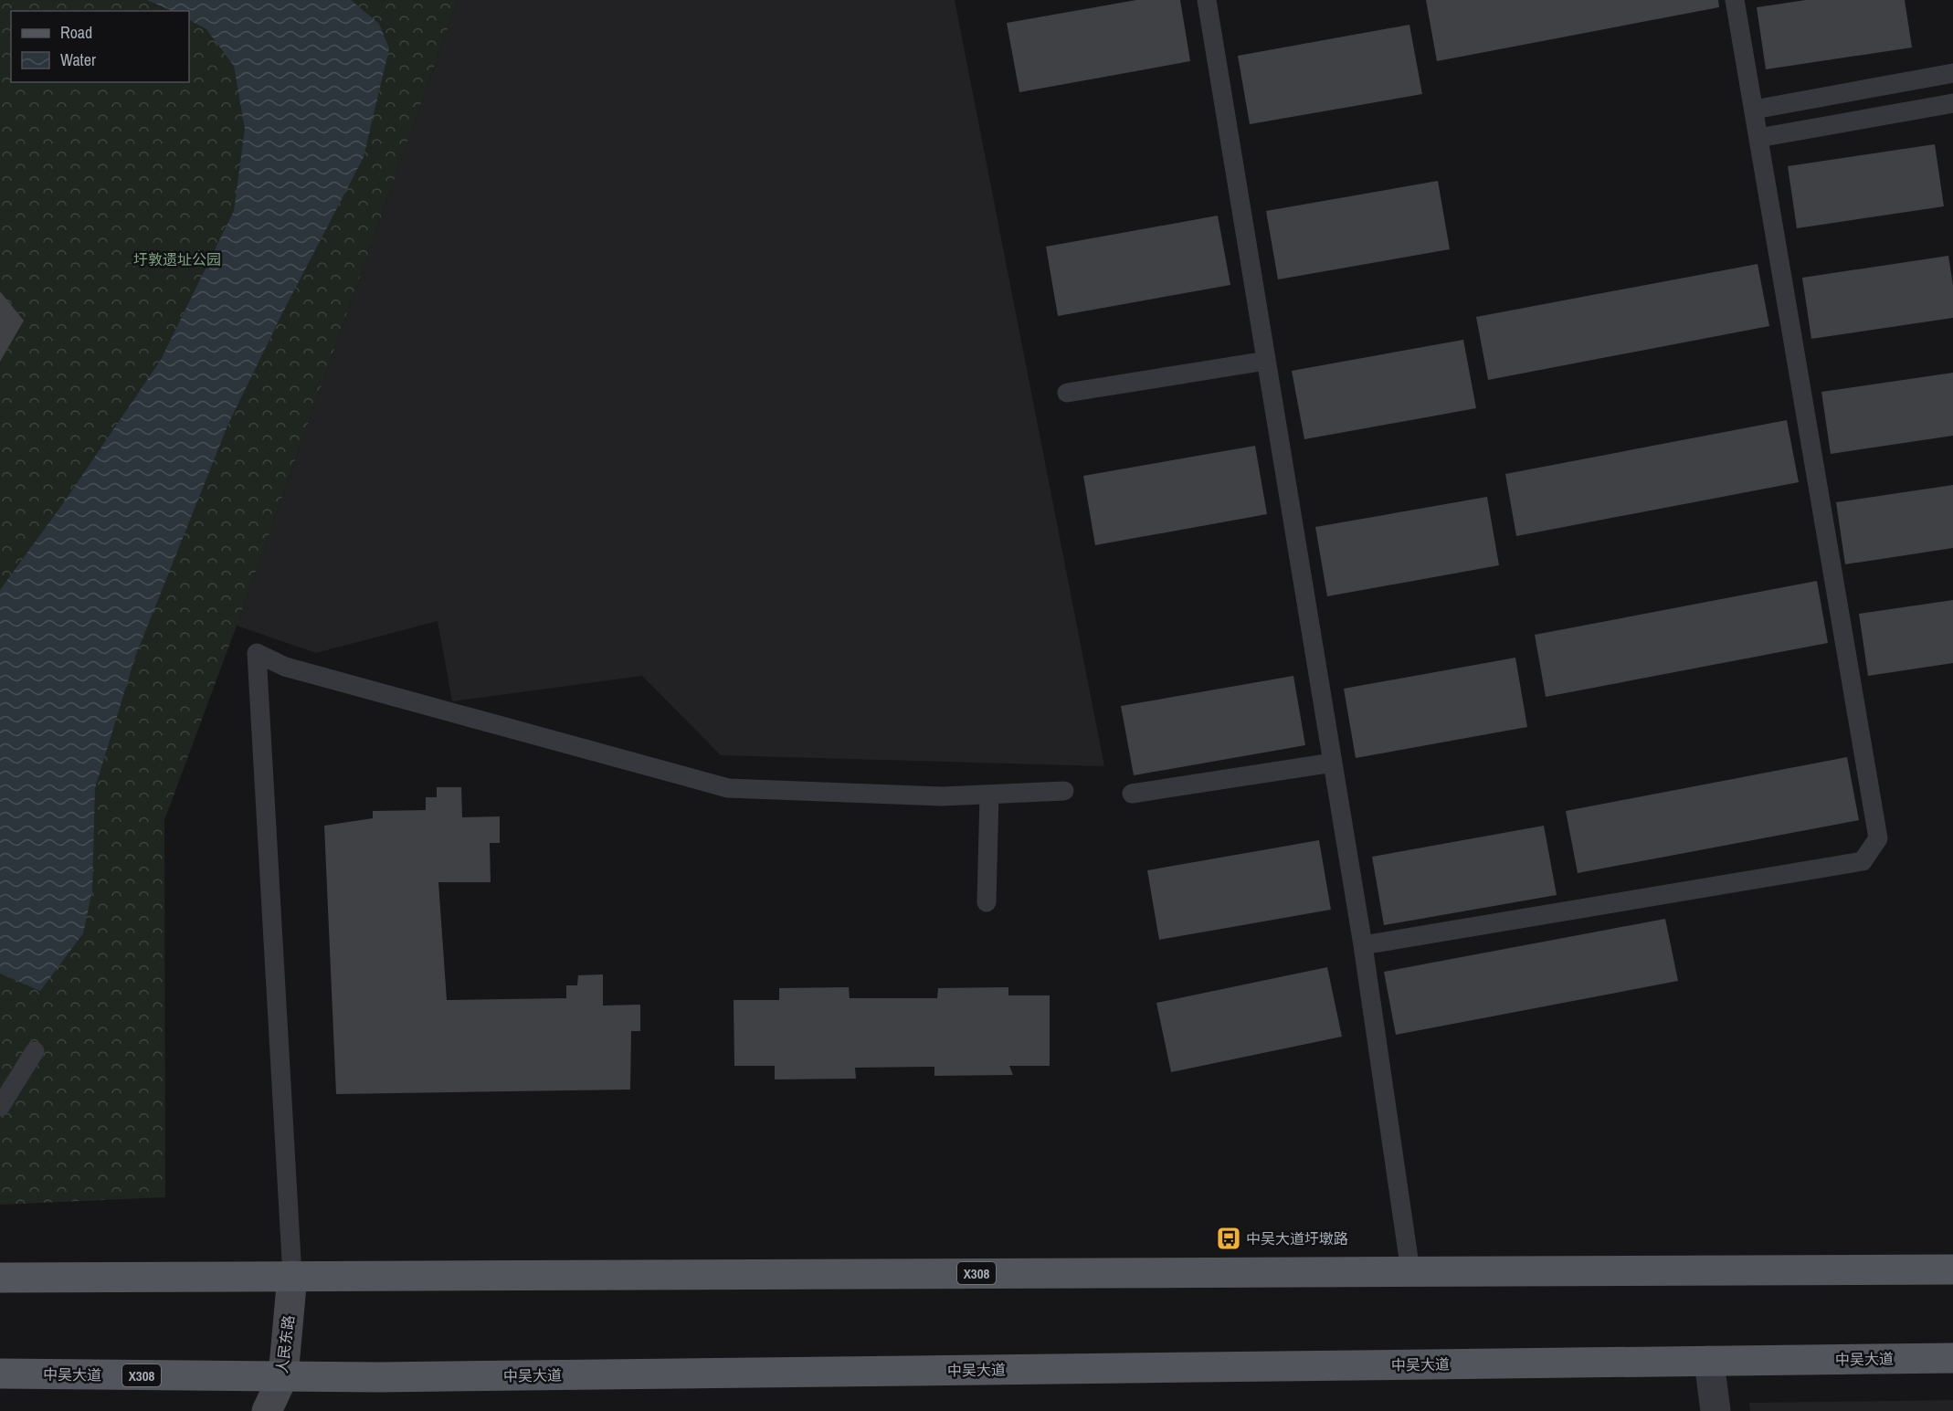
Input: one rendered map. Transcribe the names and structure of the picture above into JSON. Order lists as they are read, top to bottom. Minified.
{"streets":{"main road":["X308","中吴大道"],"street":["人民东路"]},"crossings":[["X308","人民东路"],["人民东路","中吴大道"]],"parks":["圩敦遗址公园"],"places":{"bus stop":["中吴大道圩墩路"]},"legend":["Road","Water"]}
